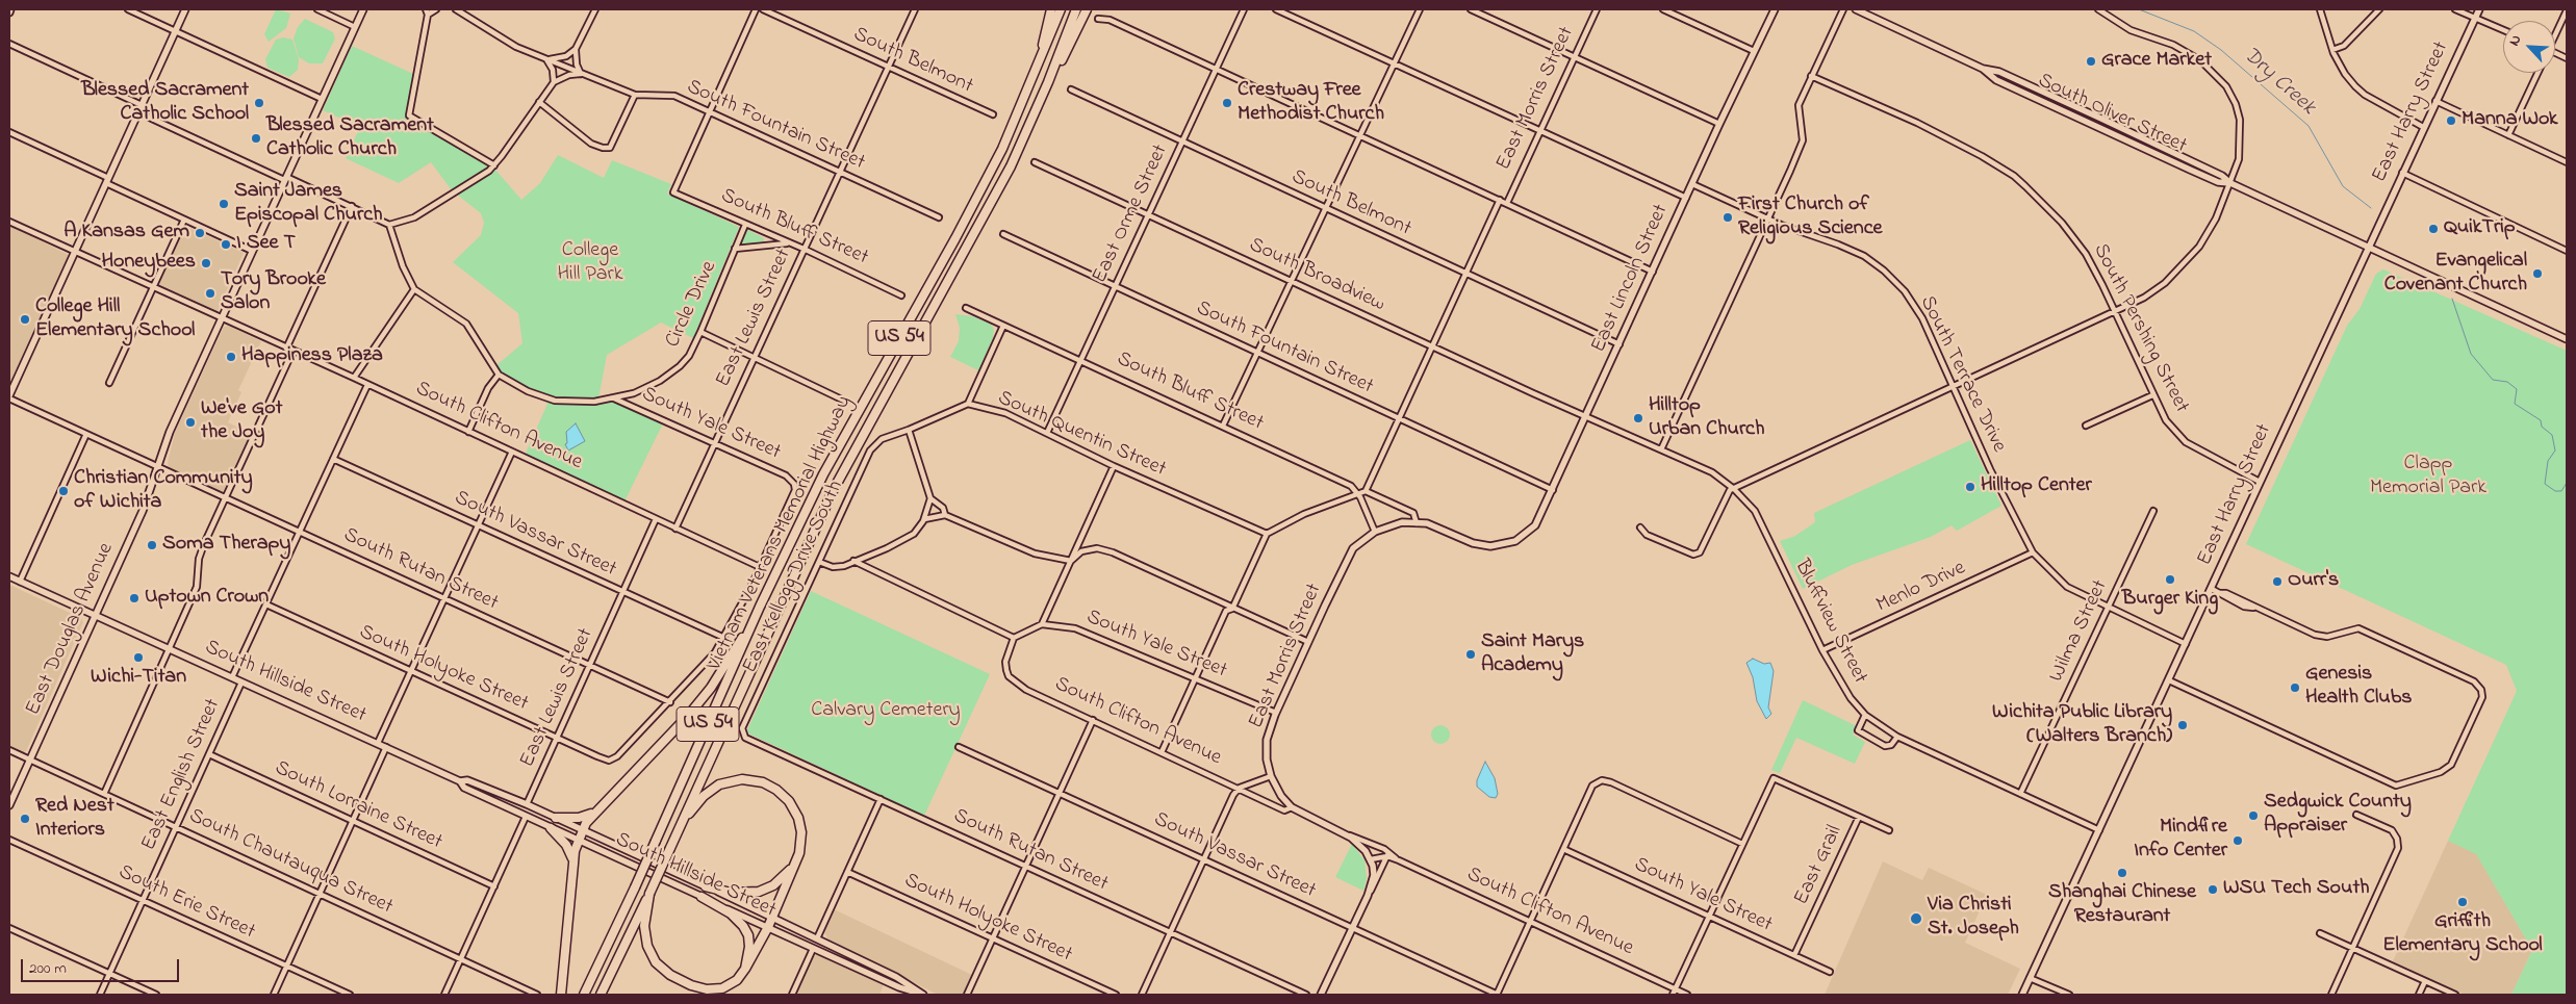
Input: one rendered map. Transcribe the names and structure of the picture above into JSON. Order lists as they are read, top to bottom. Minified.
{"streets":{"highway":["US 54","Vietnam Veterans Memorial Highway"],"main road":["East Morris Street","East Harry Street","South Oliver Street","East Lincoln Street","South Clifton Avenue","East Douglas Avenue","South Hillside Street"],"street":["South Belmont","South Fountain Street","East Orme Street","South Bluff Street","South Broadview","Circle Drive","East Lewis Street","South Pershing Street","South Terrace Drive","South Yale Street","South Quentin Street","South Vassar Street","South Rutan Street","East Kellogg Drive South","Menlo Drive","Bluffview Street","Wilma Street","South Holyoke Street","East English Street","South Lorraine Street","South Chautauqua Street","East Grail","South Erie Street"]},"crossings":[["South Belmont","East Morris Street"],["South Belmont","East Orme Street"],["South Belmont","East Lincoln Street"],["South Belmont","East Lewis Street"],["East Morris Street","South Fountain Street"],["East Morris Street","South Broadview"],["East Morris Street","East Lincoln Street"],["East Morris Street","South Yale Street"],["East Morris Street","South Clifton Avenue"],["East Harry Street","South Oliver Street"],["East Harry Street","South Pershing Street"],["East Harry Street","South Terrace Drive"],["East Harry Street","Bluffview Street"],["South Fountain Street","East Orme Street"],["South Fountain Street","South Bluff Street"],["South Fountain Street","East Lincoln Street"],["South Fountain Street","East Lewis Street"],["East Orme Street","South Bluff Street"],["East Orme Street","South Broadview"],["East Orme Street","South Quentin Street"],["South Bluff Street","Circle Drive"],["South Bluff Street","East Lewis Street"],["South Broadview","East Lincoln Street"],["South Broadview","Bluffview Street"],["East Lincoln Street","South Terrace Drive"],["East Lincoln Street","Bluffview Street"],["Circle Drive","South Yale Street"],["East Lewis Street","South Yale Street"],["East Lewis Street","South Clifton Avenue"],["East Lewis Street","South Vassar Street"],["East Lewis Street","South Rutan Street"],["East Lewis Street","South Holyoke Street"],["East Lewis Street","South Hillside Street"],["South Terrace Drive","Menlo Drive"],["South Terrace Drive","Wilma Street"],["South Yale Street","South Clifton Avenue"],["South Yale Street","East Grail"],["South Clifton Avenue","East Douglas Avenue"],["South Clifton Avenue","East English Street"],["South Quentin Street","East Kellogg Drive South"],["South Vassar Street","East English Street"],["South Rutan Street","East Kellogg Drive South"],["South Rutan Street","East Douglas Avenue"],["South Rutan Street","South Holyoke Street"],["South Rutan Street","East English Street"],["Menlo Drive","Bluffview Street"],["Bluffview Street","Wilma Street"],["East Douglas Avenue","South Hillside Street"],["East Douglas Avenue","South Chautauqua Street"],["South Holyoke Street","East English Street"],["South Hillside Street","East English Street"],["East English Street","South Lorraine Street"],["East English Street","South Chautauqua Street"],["East English Street","South Erie Street"]],"water":["Dry Creek"],"parks":["College Hill Park","Clapp Memorial Park","Calvary Cemetery"],"places":["Grace Market","Blessed Sacrament Catholic School","Crestway Free Methodist Church","Manna Wok","Blessed Sacrament Catholic Church","Saint James Episcopal Church","First Church of Religious Science","QuikTrip","A Kansas Gem","I See T","Honeybees","Evangelical Covenant Church","Tory Brooke Salon","College Hill Elementary School","Happiness Plaza","Hilltop Urban Church","We've Got the Joy","Hilltop Center","Christian Community of Wichita","Soma Therapy","Burger King","Ourr's","Uptown Crown","Saint Marys Academy","Wichi-Titan","Genesis Health Clubs","Wichita Public Library (Walters Branch)","Sedgwick County Appraiser","Red Nest Interiors","Mindfire Info Center","Shanghai Chinese Restaurant","WSU Tech South","Griffith Elementary School","Via Christi St. Joseph"],"scale_bar":"200 m","north":"top left"}
